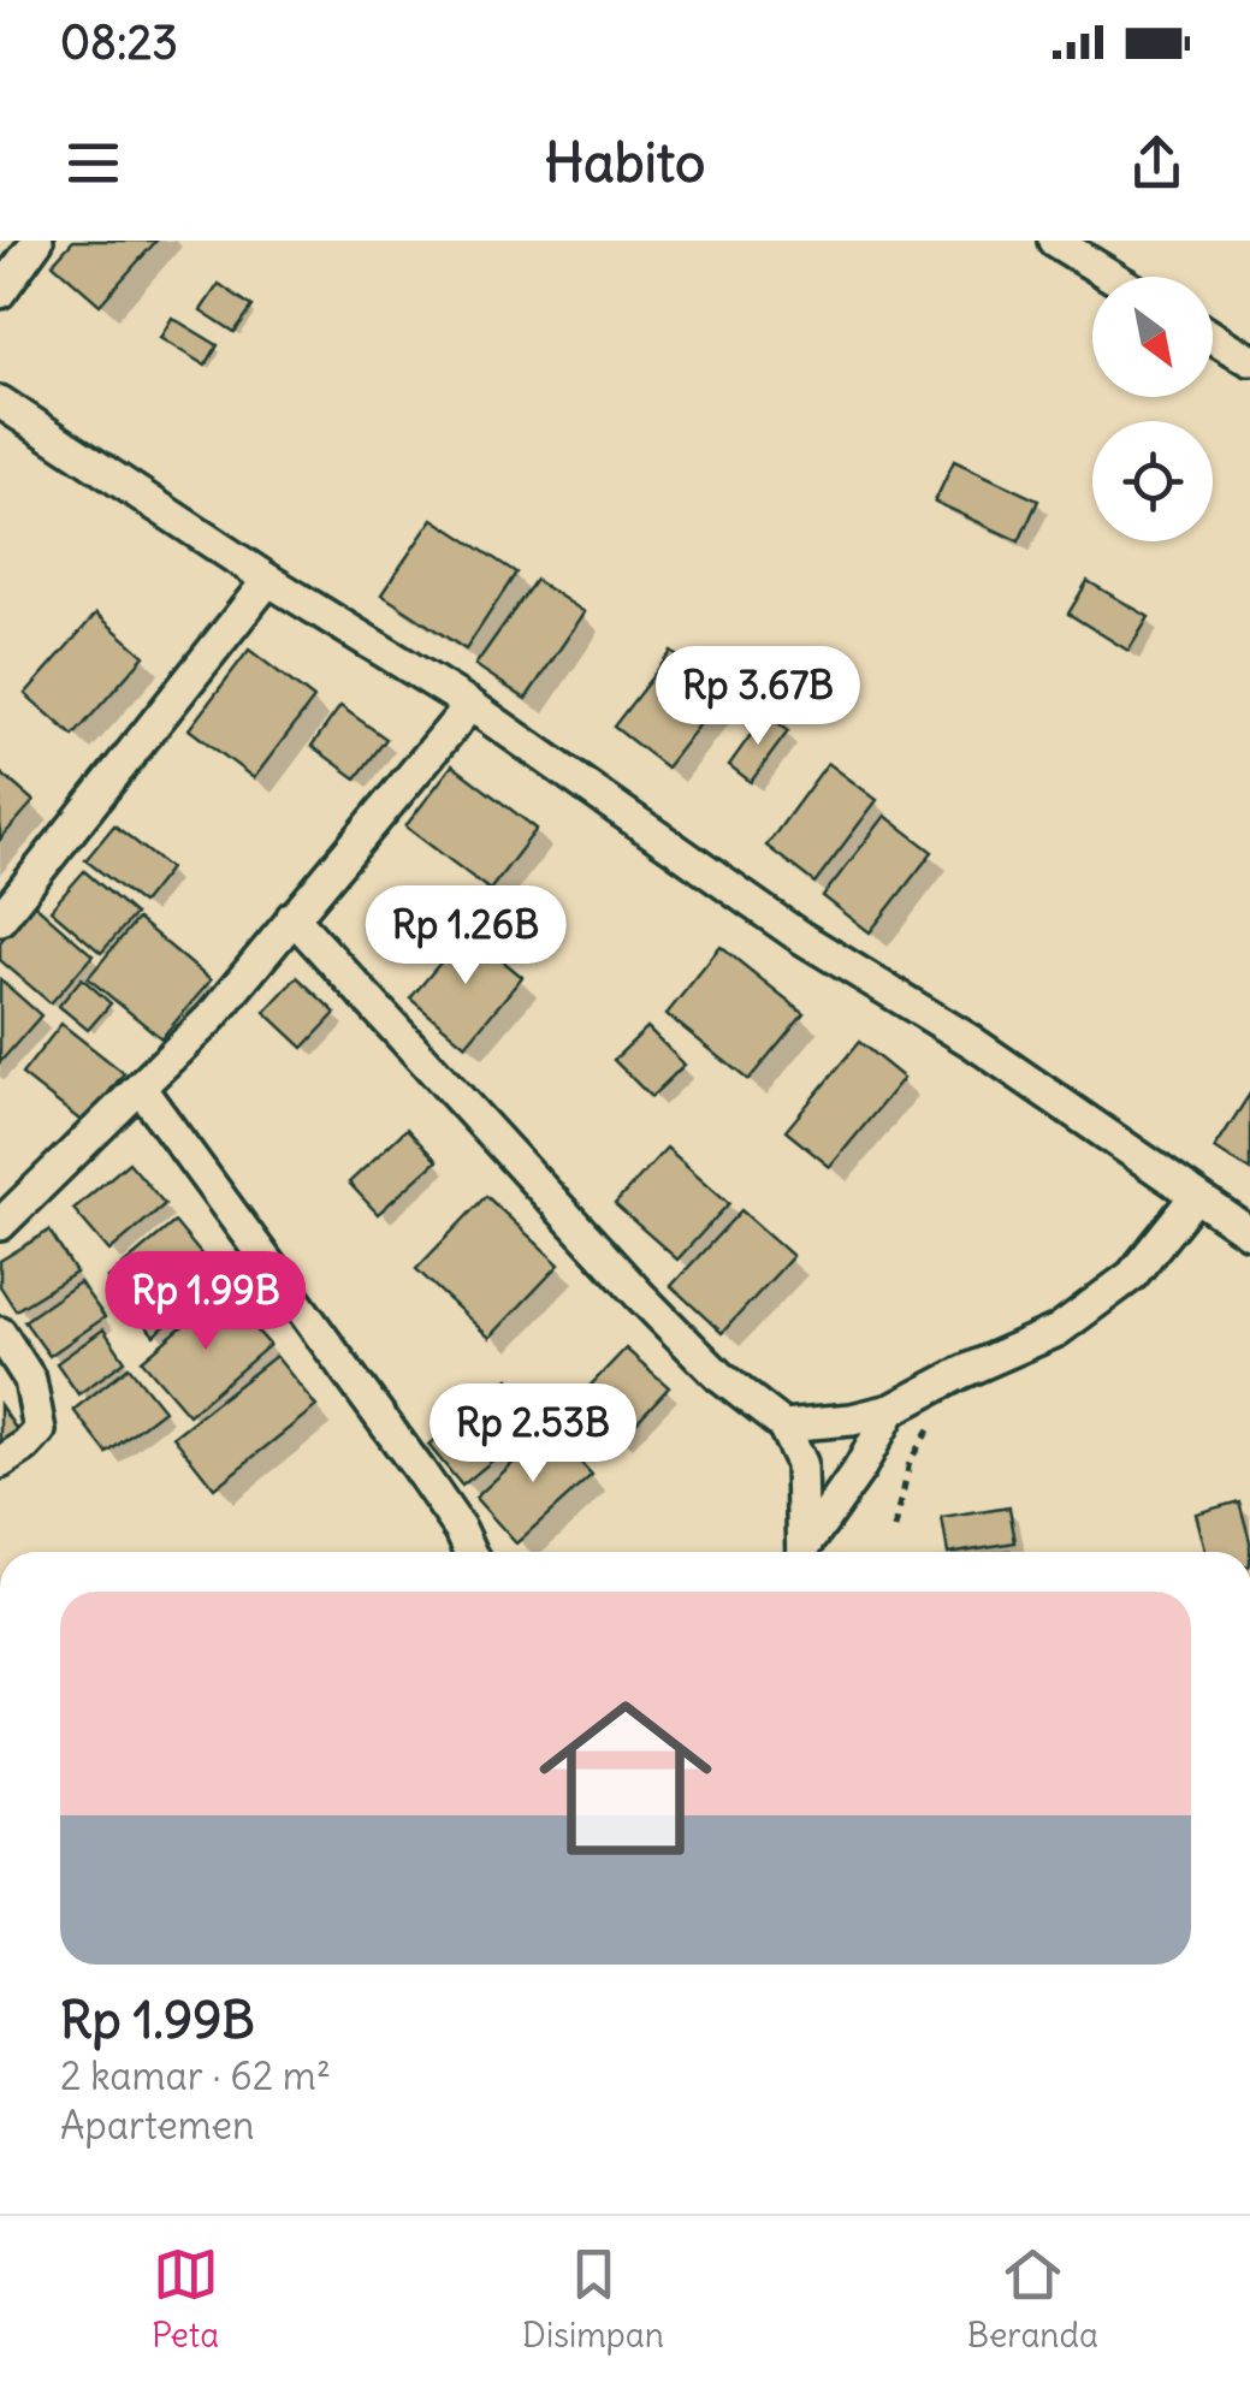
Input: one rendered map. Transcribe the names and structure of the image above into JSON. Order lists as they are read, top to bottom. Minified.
{"north":"bottom right","page":{"status":"08:23","header":"Habito","price":["Rp 3.67B","Rp 1.26B","Rp 1.99B","Rp 2.53B"],"list":[{"name":"Rp 1.99B","note":"2 kamar · 62 m² · Apartemen"}],"tabs":["Peta","Disimpan","Beranda"]}}
